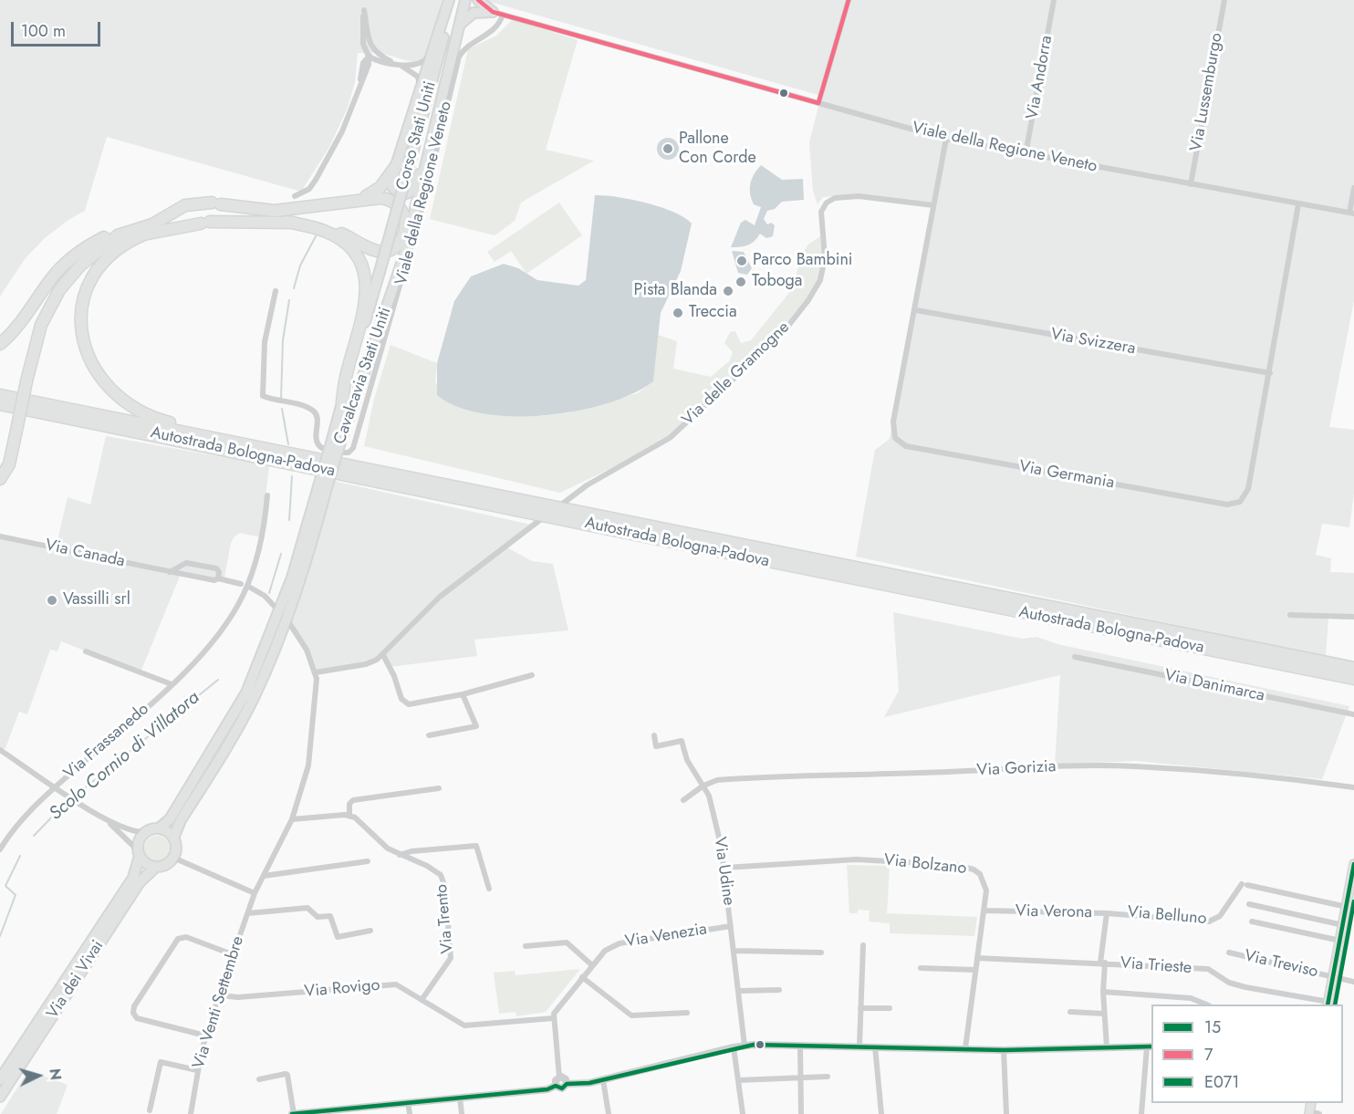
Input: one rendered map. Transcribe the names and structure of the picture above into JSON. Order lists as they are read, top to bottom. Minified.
{"streets":{"highway":["Autostrada Bologna-Padova"],"main road":["Corso Stati Uniti","Cavalcavia Stati Uniti","Via dei Vivai"],"street":["Via Andorra","Via Lussemburgo","Viale della Regione Veneto","Via Svizzera","Via delle Gramogne","Via Germania","Via Canada","Via Danimarca","Via Frassanedo","Via Gorizia","Via Bolzano","Via Udine","Via Verona","Via Belluno","Via Trento","Via Venezia","Via Treviso","Via Trieste","Via Rovigo","Via Venti Settembre"]},"crossings":[["Via Andorra","Viale della Regione Veneto"],["Via Lussemburgo","Viale della Regione Veneto"],["Corso Stati Uniti","Cavalcavia Stati Uniti"],["Viale della Regione Veneto","Via Germania"],["Via Svizzera","Via Germania"],["Via delle Gramogne","Via Germania"],["Via Canada","Via Frassanedo"],["Via Gorizia","Via Udine"],["Via Bolzano","Via Udine"],["Via Bolzano","Via Verona"],["Via Bolzano","Via Trieste"],["Via Udine","Via Venezia"],["Via Verona","Via Belluno"],["Via Verona","Via Trieste"],["Via Trento","Via Rovigo"],["Via Venezia","Via Rovigo"],["Via Rovigo","Via Venti Settembre"]],"water":["Scolo Cornio di Villatora"],"places":["Pallone Con Corde","Parco Bambini","Toboga","Pista Blanda","Treccia","Vassilli srl"],"lines":["transit line 7","transit line 15","transit line E071"],"legend":["15","7","E071"],"scale_bar":"100 m","north":"right"}
